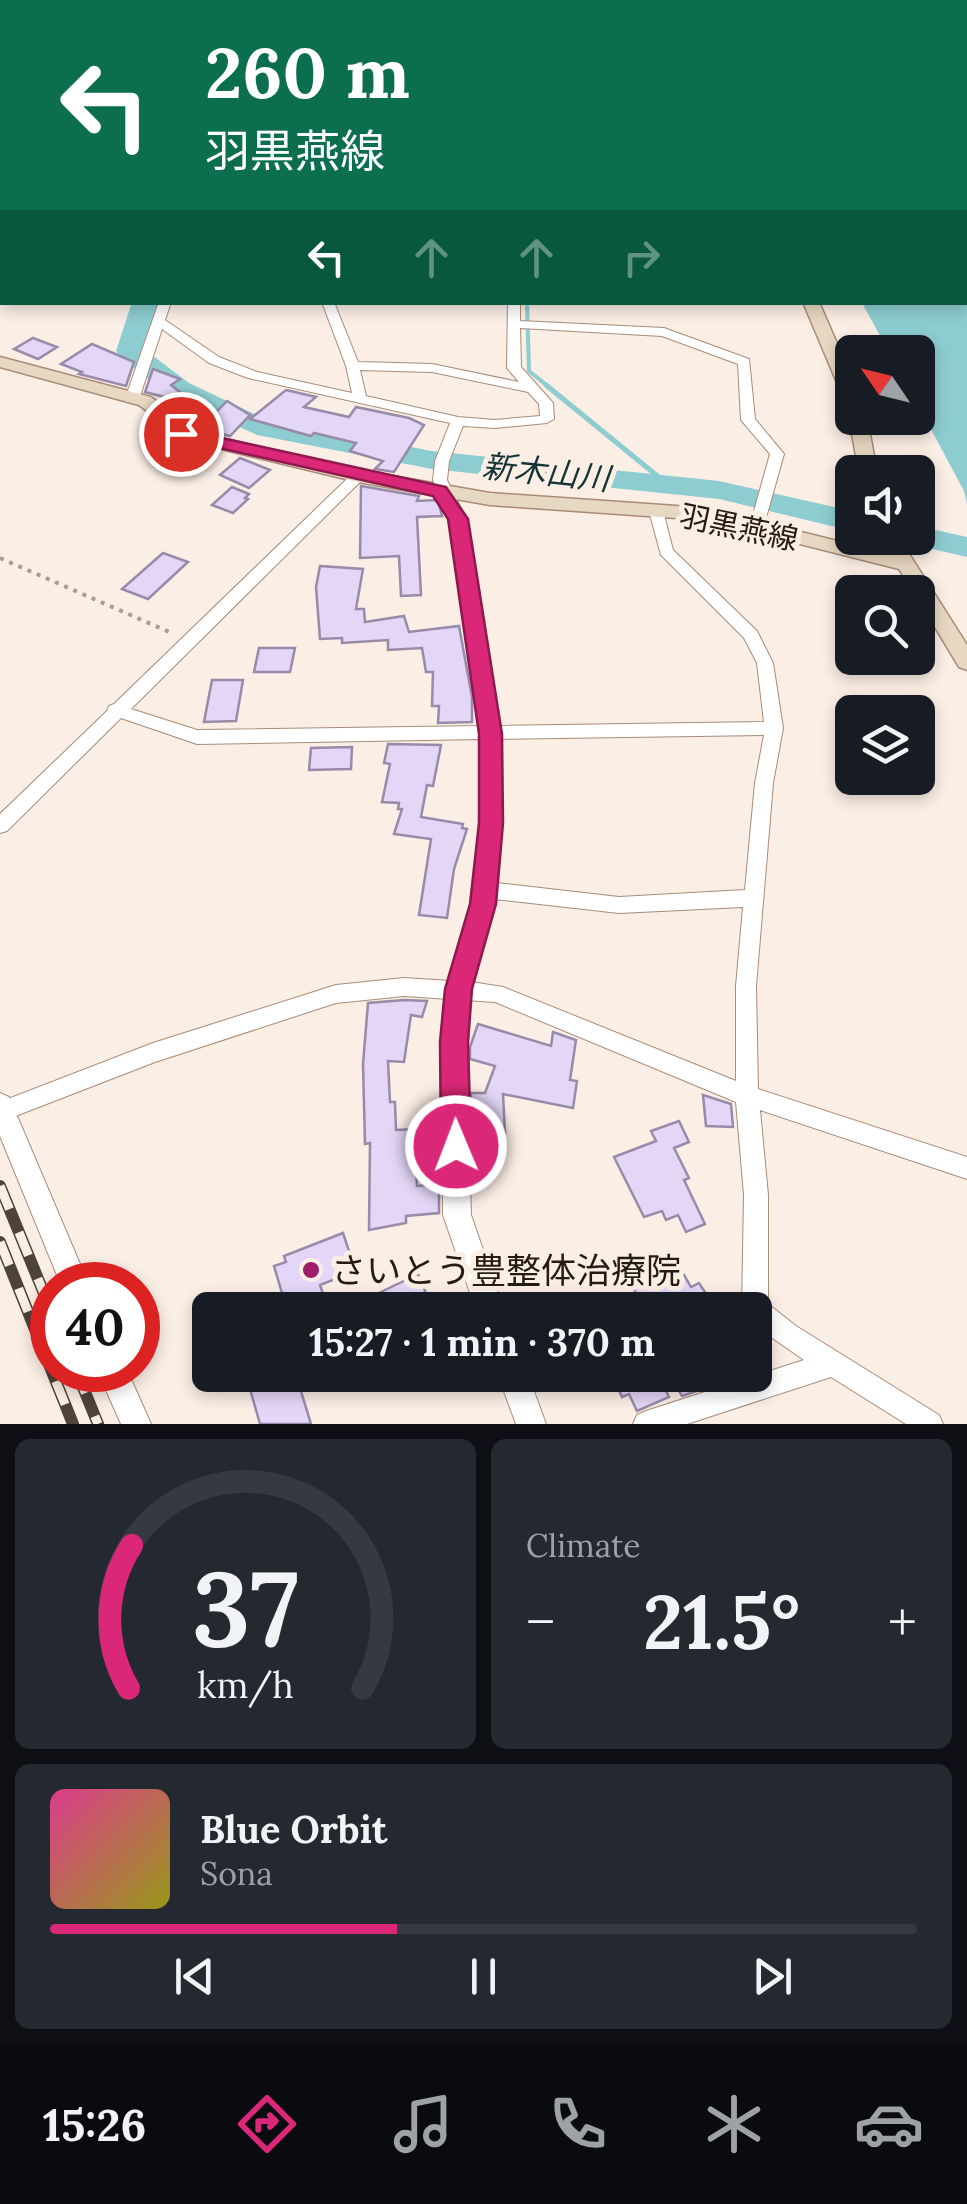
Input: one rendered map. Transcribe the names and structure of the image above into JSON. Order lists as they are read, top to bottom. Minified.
{"streets":{"main road":["羽黒燕線"]},"water":["新木山川"],"places":["さいとう豊整体治療院"],"north":"top left","page":{"turn":["260 m","羽黒燕線"],"limit":"40","trip":"15:27 · 1 min · 370 m","tile":"Climate","heat":["−","21.5°","+"],"song":["Blue Orbit","Sona"],"tabs":"15:26","gauge":["37","km/h"]}}
